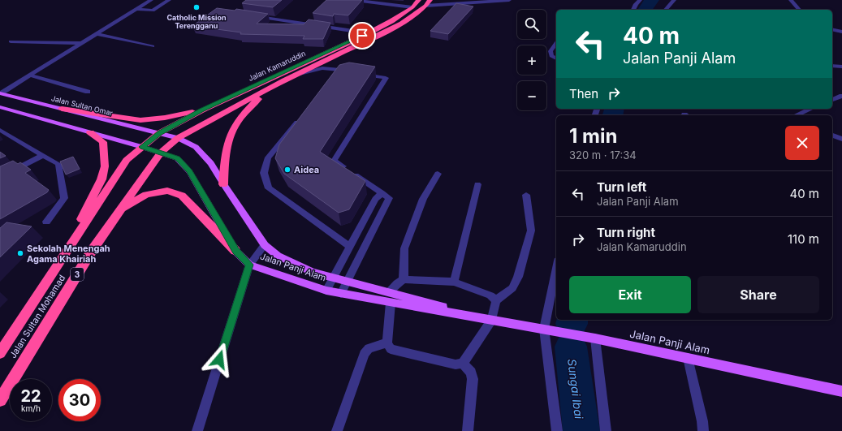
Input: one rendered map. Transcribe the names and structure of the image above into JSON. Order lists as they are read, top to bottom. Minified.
{"streets":{"highway":["Jalan Kamaruddin","3","Jalan Sultan Mohamad"],"main road":["Jalan Sultan Omar","Jalan Panji Alam"]},"crossings":[["Jalan Kamaruddin","Jalan Sultan Omar"],["Jalan Kamaruddin","Jalan Panji Alam"],["Jalan Kamaruddin","Jalan Sultan Mohamad"],["Jalan Sultan Omar","Jalan Panji Alam"],["Jalan Panji Alam","Jalan Sultan Mohamad"]],"water":["Sungai Ibai"],"places":["Catholic Mission Terengganu","Aidea","Sekolah Menengah Agama Khairiah"],"page":{"map_buttons":["+","−"],"turn":["40 m","Jalan Panji Alam"],"then":"Then","heading":["1 min","320 m · 17:34"],"list":[{"name":"Turn left","note":"Jalan Panji Alam","value":"40 m"},{"name":"Turn right","note":"Jalan Kamaruddin","value":"110 m"}],"buttons":["Exit","Share"],"speed":"22 km/h","limit":"30"}}
